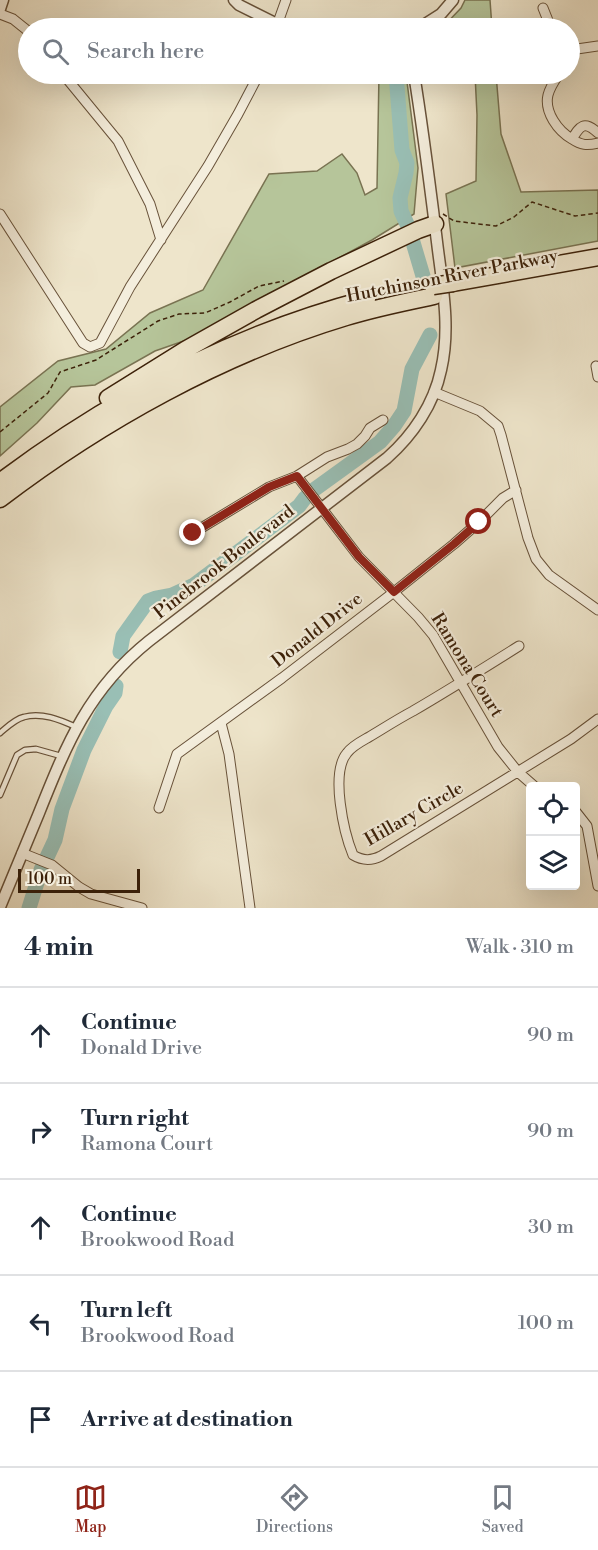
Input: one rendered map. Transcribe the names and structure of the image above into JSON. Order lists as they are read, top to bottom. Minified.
{"streets":{"highway":["Hutchinson River Parkway"],"street":["Pinebrook Boulevard","Donald Drive","Ramona Court","Hillary Circle"]},"crossings":[["Pinebrook Boulevard","Ramona Court"],["Donald Drive","Ramona Court"],["Ramona Court","Hillary Circle"]],"scale_bar":"100 m","page":{"search":"Search here","scale":"100 m","heading":["4 min","Walk · 310 m"],"list":[["Continue","Donald Drive","90 m"],["Turn right","Ramona Court","90 m"],["Continue","Brookwood Road","30 m"],["Turn left","Brookwood Road","100 m"],"Arrive at destination"],"nav":["Map","Directions","Saved"]}}
